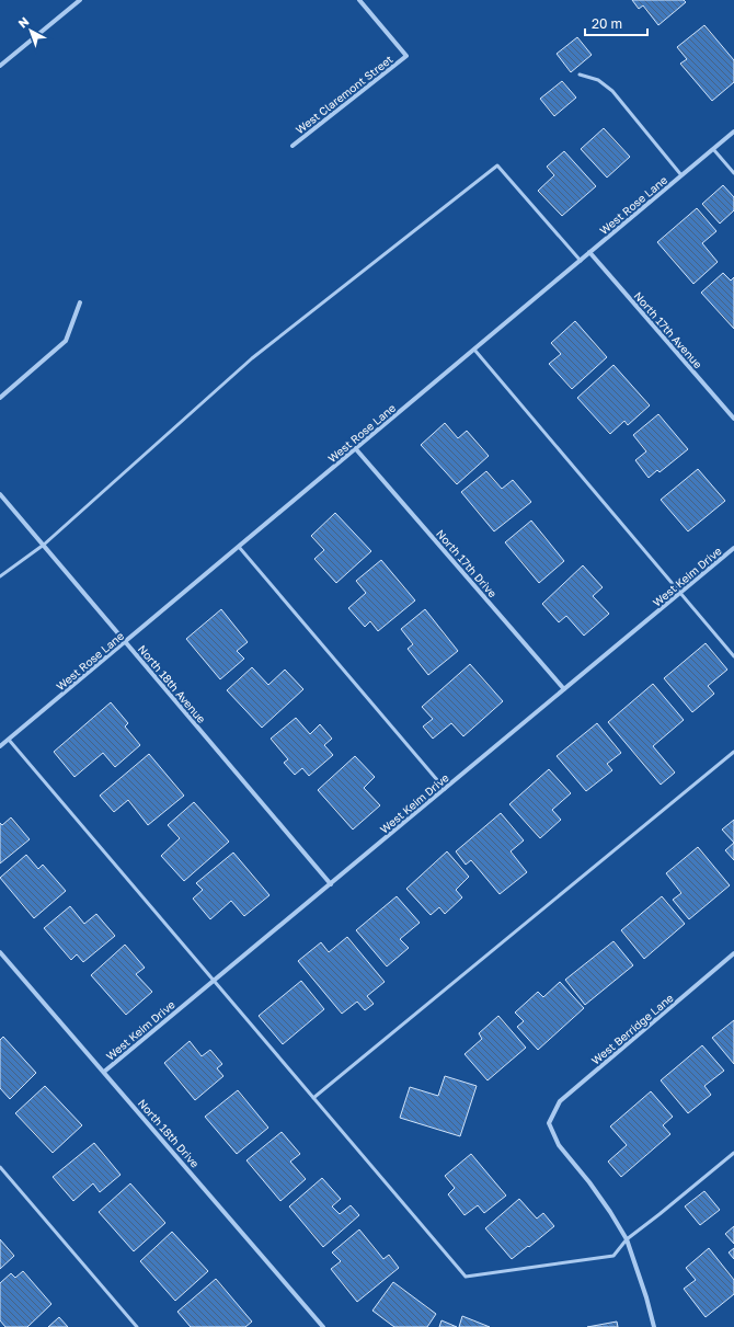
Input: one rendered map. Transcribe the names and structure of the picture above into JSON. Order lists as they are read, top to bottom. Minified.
{"streets":{"street":["West Claremont Street","West Rose Lane","North 17th Avenue","North 17th Drive","West Keim Drive","North 18th Avenue","West Berridge Lane","North 18th Drive"]},"crossings":[["West Rose Lane","North 17th Avenue"],["West Rose Lane","North 17th Drive"],["West Rose Lane","North 18th Avenue"],["North 17th Drive","West Keim Drive"],["West Keim Drive","North 18th Avenue"],["West Keim Drive","North 18th Drive"]],"scale_bar":"20 m","north":"top left"}
